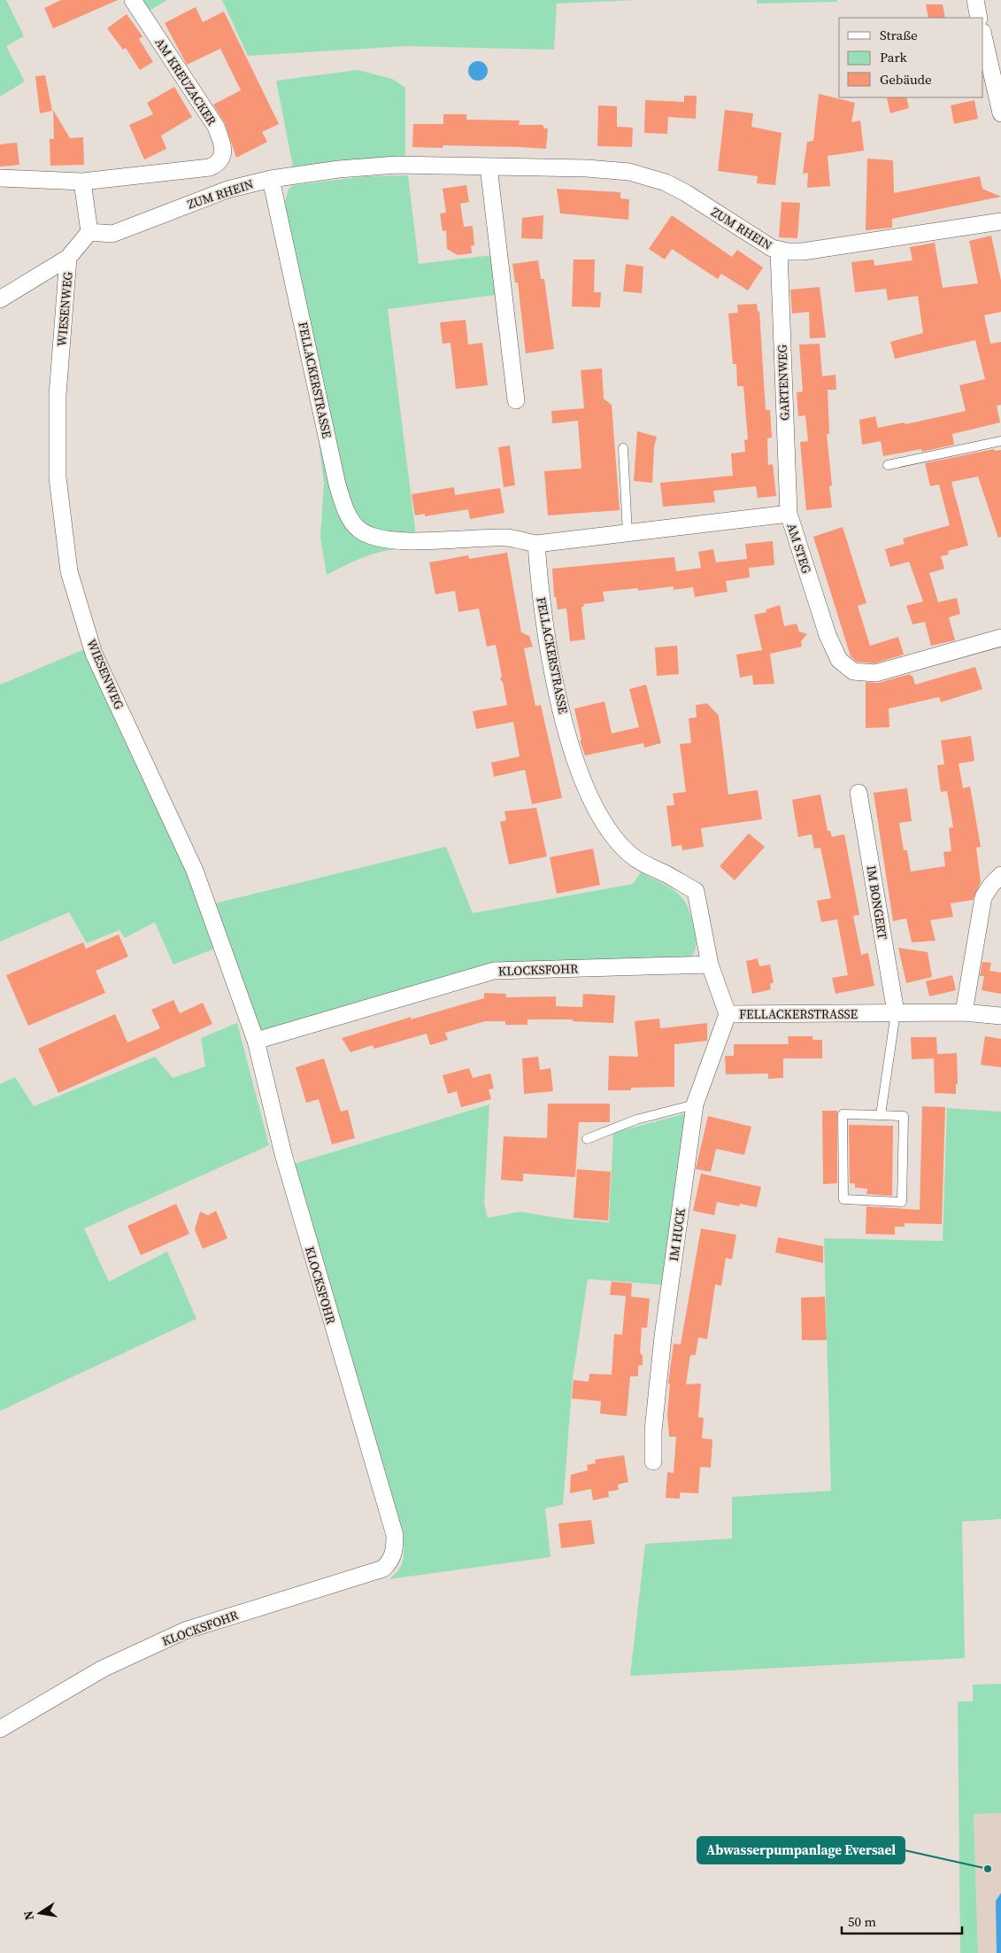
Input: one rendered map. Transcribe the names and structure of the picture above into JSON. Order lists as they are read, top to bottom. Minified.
{"streets":{"street":["AM KREUZACKER","ZUM RHEIN","WIESENWEG","FELLACKERSTRASSE","GARTENWEG","AM STEG","IM BONGERT","KLOCKSFOHR","IM HUCK"]},"crossings":[["ZUM RHEIN","FELLACKERSTRASSE"],["ZUM RHEIN","GARTENWEG"],["WIESENWEG","KLOCKSFOHR"],["FELLACKERSTRASSE","AM STEG"],["FELLACKERSTRASSE","IM BONGERT"],["FELLACKERSTRASSE","KLOCKSFOHR"],["FELLACKERSTRASSE","IM HUCK"],["GARTENWEG","AM STEG"]],"places":["Abwasserpumpanlage Eversael"],"legend":["Straße","Park","Gebäude"],"scale_bar":"50 m","north":"left"}
